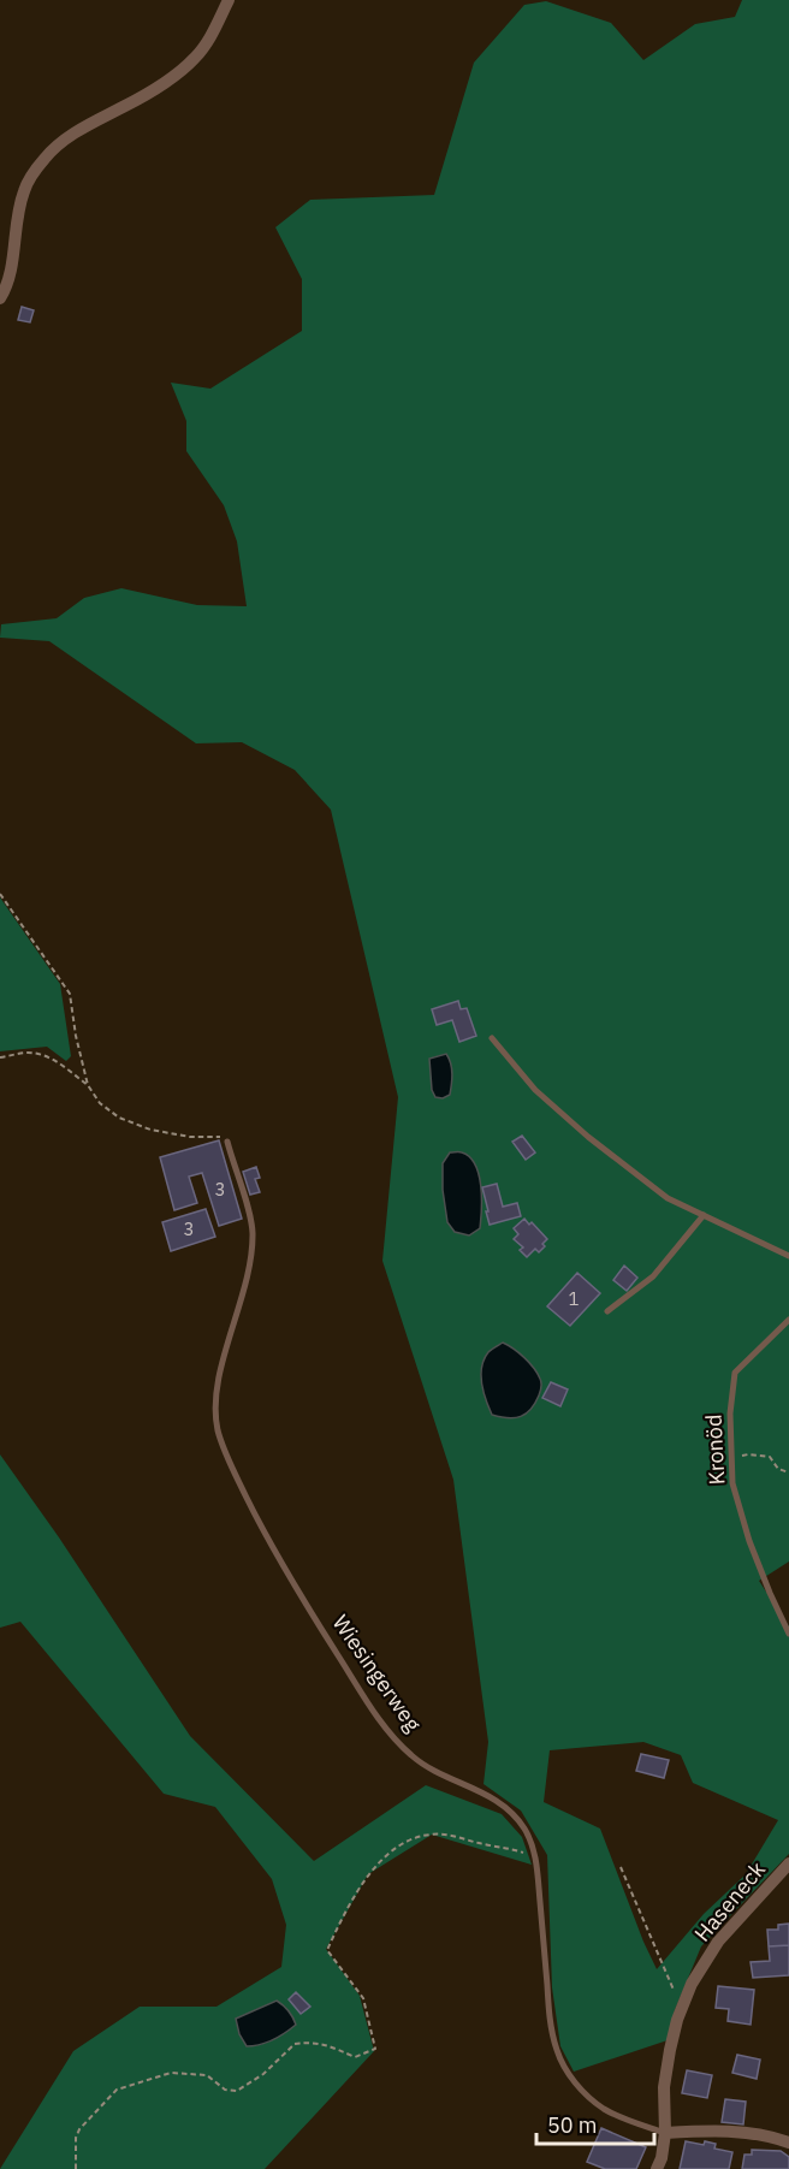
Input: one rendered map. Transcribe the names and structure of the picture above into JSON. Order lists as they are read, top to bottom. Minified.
{"streets":{"street":["Wiesingerweg","Haseneck"],"lane":["Kronöd"]},"crossings":[["Wiesingerweg","Haseneck"]],"house_numbers":["3","3","1"],"scale_bar":"50 m"}
